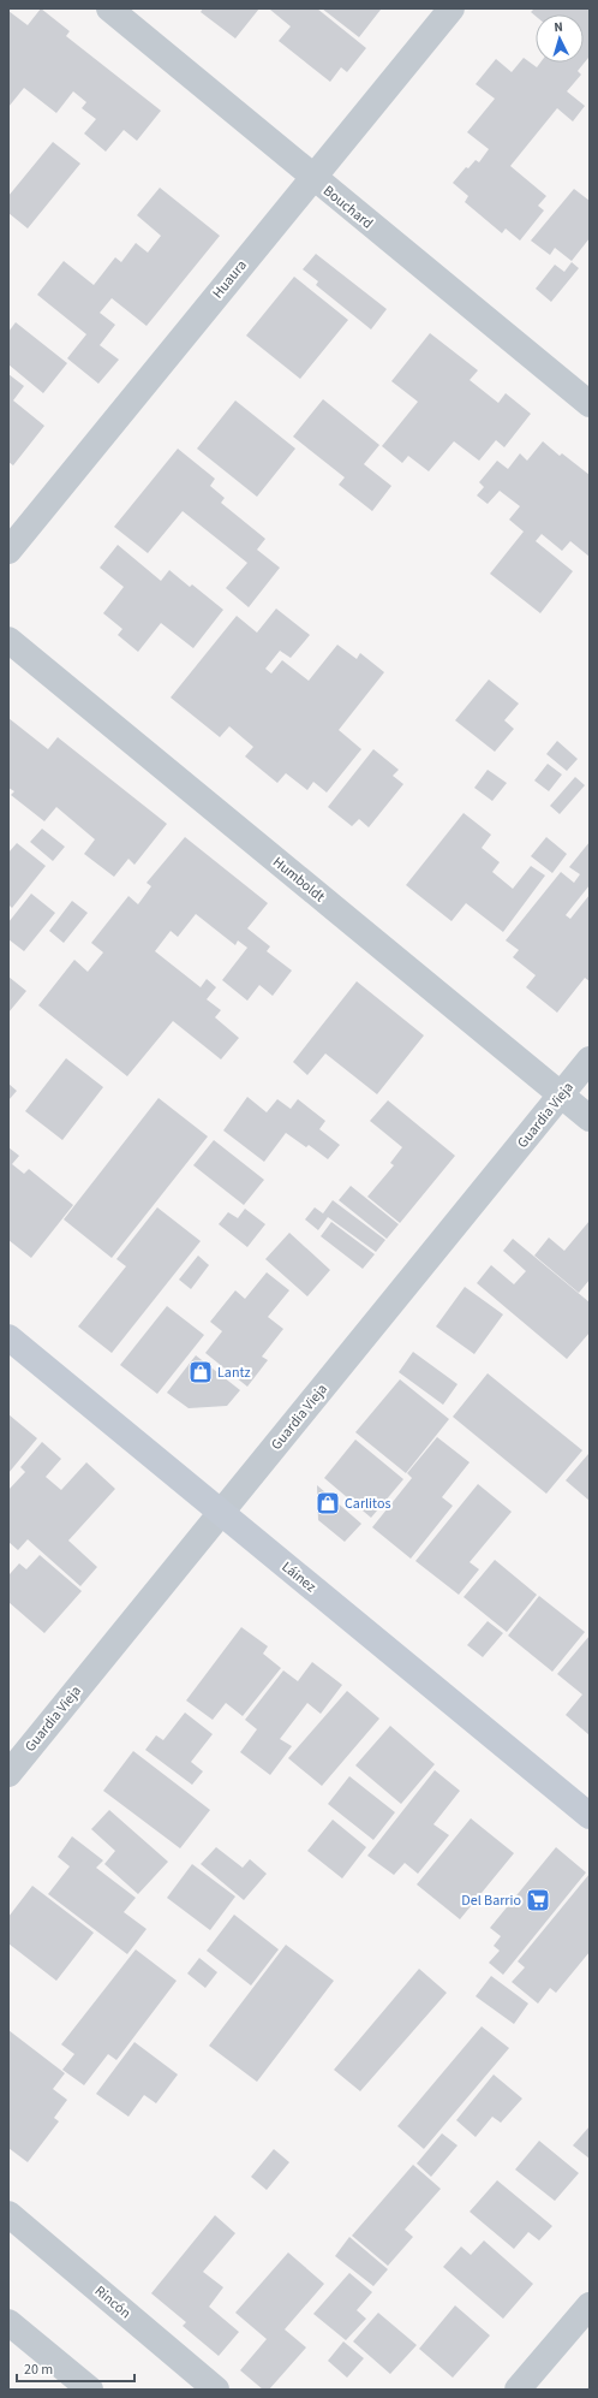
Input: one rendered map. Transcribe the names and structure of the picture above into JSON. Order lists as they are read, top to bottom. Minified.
{"streets":{"main road":["Láinez"],"street":["Bouchard","Huaura","Humboldt","Guardia Vieja","Rincón"]},"crossings":[["Bouchard","Huaura"],["Humboldt","Guardia Vieja"],["Guardia Vieja","Láinez"]],"places":{"shop":["Lantz","Carlitos"],"supermarket":["Del Barrio"]},"scale_bar":"20 m","north":"top"}
